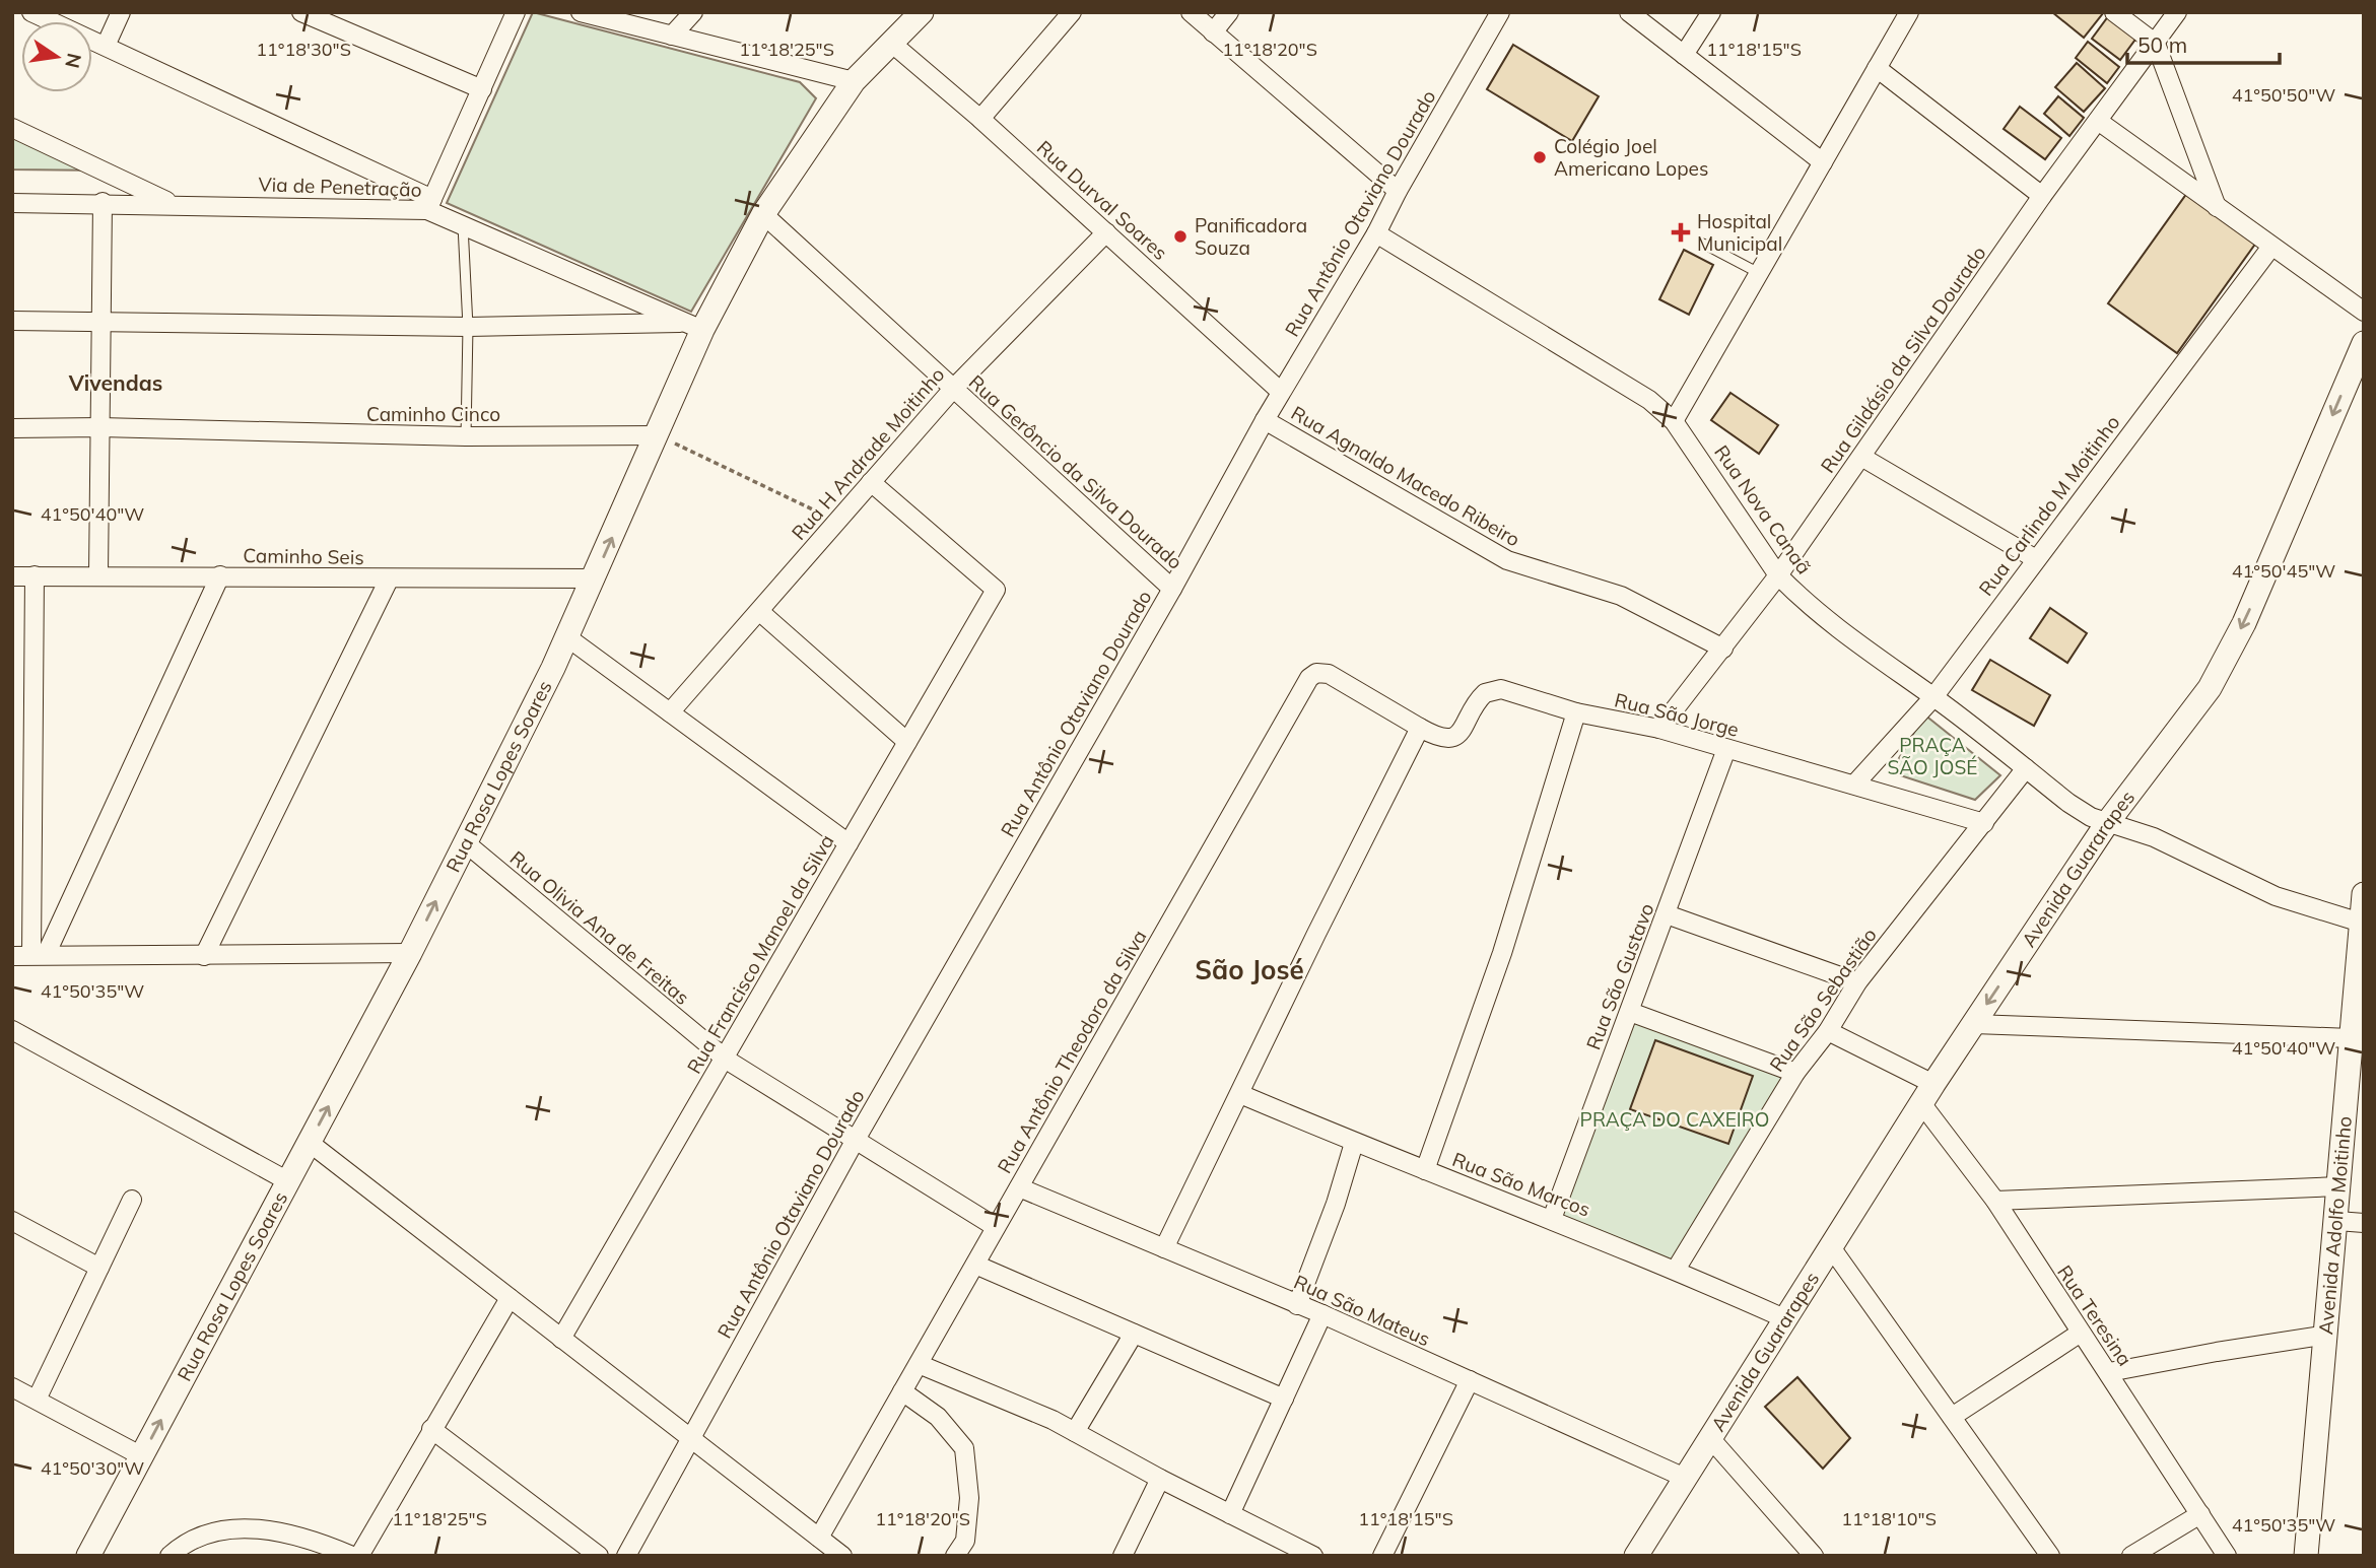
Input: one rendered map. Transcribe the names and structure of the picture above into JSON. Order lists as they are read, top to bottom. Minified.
{"streets":{"street":["Via de Penetração","Rua Durval Soares","Rua Antônio Otaviano Dourado","Rua Gildásio da Silva Dourado","Caminho Cinco","Rua H Andrade Moitinho","Rua Gerôncio da Silva Dourado","Rua Agnaldo Macedo Ribeiro","Rua Carlindo M Moitinho","Rua Nova Canaã","Caminho Seis","Rua São Jorge","Rua Rosa Lopes Soares","Avenida Guararapes","Rua Olivia Ana de Freitas","Rua Francisco Manoel da Silva","Rua São Gustavo","Rua São Sebastião","Rua Antônio Theodoro da Silva","Rua São Marcos","Avenida Adolfo Moitinho","Rua São Mateus","Rua Teresina"]},"crossings":[["Via de Penetração","Rua Rosa Lopes Soares"],["Rua Durval Soares","Rua Antônio Otaviano Dourado"],["Rua Durval Soares","Rua H Andrade Moitinho"],["Rua Durval Soares","Rua Rosa Lopes Soares"],["Rua Antônio Otaviano Dourado","Rua Gerôncio da Silva Dourado"],["Rua Antônio Otaviano Dourado","Rua Agnaldo Macedo Ribeiro"],["Rua Antônio Otaviano Dourado","Rua Nova Canaã"],["Rua Antônio Otaviano Dourado","Rua Olivia Ana de Freitas"],["Rua Gildásio da Silva Dourado","Rua Agnaldo Macedo Ribeiro"],["Rua Gildásio da Silva Dourado","Rua Nova Canaã"],["Rua Gildásio da Silva Dourado","Rua São Jorge"],["Caminho Cinco","Rua Rosa Lopes Soares"],["Rua H Andrade Moitinho","Rua Gerôncio da Silva Dourado"],["Rua H Andrade Moitinho","Rua Francisco Manoel da Silva"],["Rua Gerôncio da Silva Dourado","Rua Rosa Lopes Soares"],["Rua Carlindo M Moitinho","Rua Nova Canaã"],["Rua Carlindo M Moitinho","Rua São Jorge"],["Rua Nova Canaã","Avenida Guararapes"],["Rua Nova Canaã","Rua São Sebastião"],["Rua Nova Canaã","Avenida Adolfo Moitinho"],["Caminho Seis","Rua Rosa Lopes Soares"],["Rua São Jorge","Rua São Gustavo"],["Rua São Jorge","Rua São Sebastião"],["Rua São Jorge","Rua Antônio Theodoro da Silva"],["Rua Rosa Lopes Soares","Rua Olivia Ana de Freitas"],["Avenida Guararapes","Rua São Marcos"],["Avenida Guararapes","Rua São Mateus"],["Avenida Guararapes","Rua Teresina"],["Rua Olivia Ana de Freitas","Rua Francisco Manoel da Silva"],["Rua Olivia Ana de Freitas","Rua Antônio Theodoro da Silva"],["Rua São Gustavo","Rua São Marcos"],["Rua São Sebastião","Rua São Marcos"],["Rua Antônio Theodoro da Silva","Rua São Mateus"]],"one_way":["Avenida Guararapes"],"districts":["Vivendas","São José"],"parks":["PRAÇA SÃO JOSÉ","PRAÇA DO CAXEIRO"],"places":{"other":["Colégio Joel Americano Lopes","Panificadora Souza"],"health":["Hospital Municipal"]},"scale_bar":"50 m","north":"right","coordinates":["11°18'25\"S","11°18'20\"S","11°18'15\"S","11°18'30\"S","41°50'50\"W","41°50'40\"W","41°50'45\"W","41°50'35\"W","41°50'30\"W","11°18'10\"S"]}
